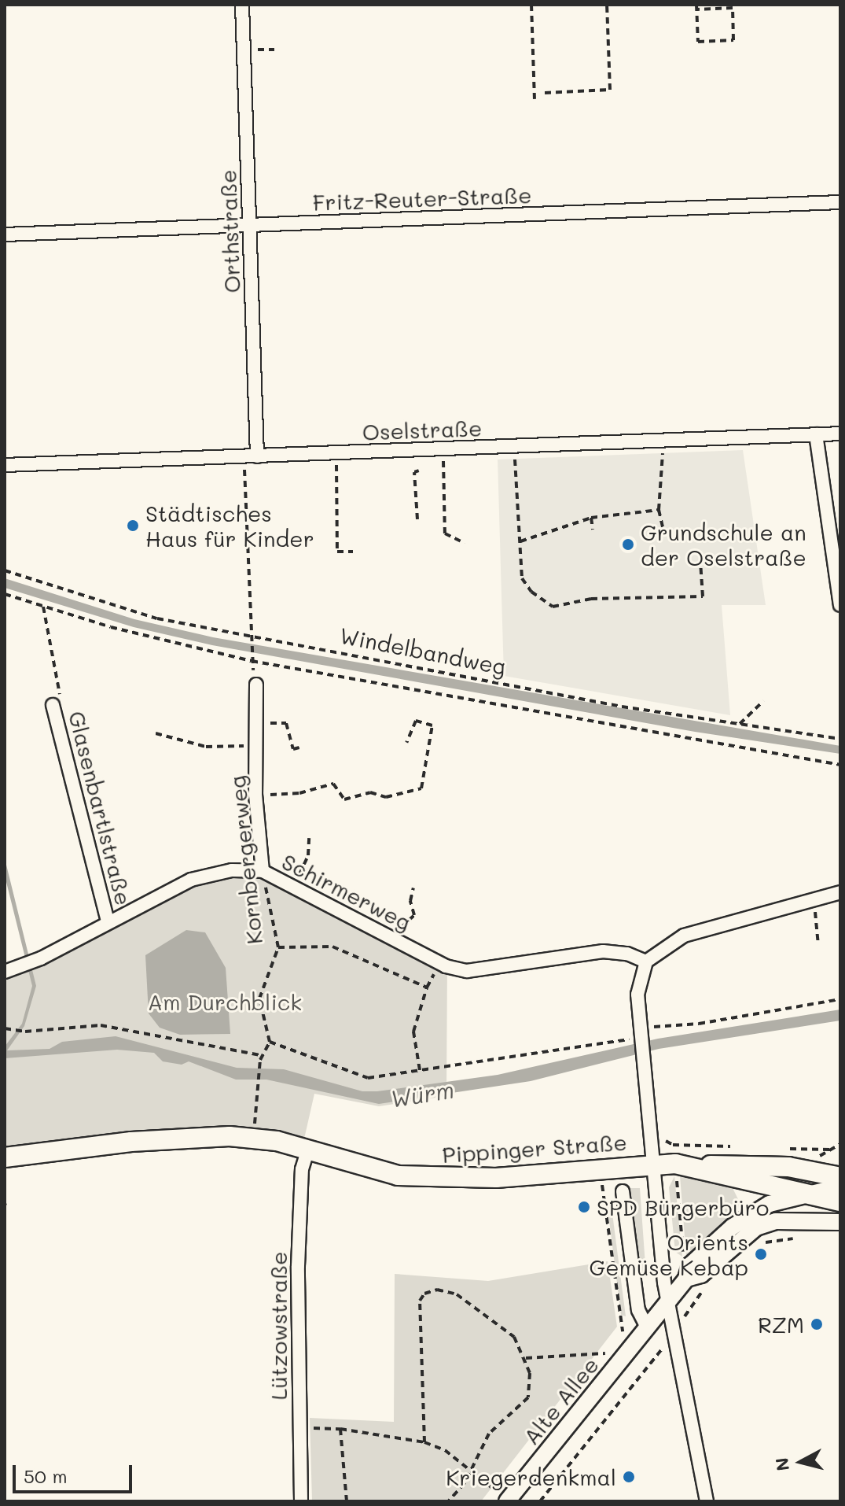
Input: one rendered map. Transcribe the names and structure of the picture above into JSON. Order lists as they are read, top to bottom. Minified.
{"streets":{"main road":["Pippinger Straße"],"street":["Fritz-Reuter-Straße","Orthstraße","Oselstraße","Glasenbartlstraße","Kornbergerweg","Schirmerweg","Lützowstraße","Alte Allee"],"path":["Windelbandweg"]},"crossings":[["Fritz-Reuter-Straße","Orthstraße"],["Orthstraße","Oselstraße"],["Glasenbartlstraße","Schirmerweg"],["Kornbergerweg","Schirmerweg"],["Pippinger Straße","Lützowstraße"],["Pippinger Straße","Alte Allee"]],"water":["Würm"],"parks":["Am Durchblick"],"places":["Städtisches Haus für Kinder","Grundschule an der Oselstraße","SPD Bürgerbüro","Orients Gemüse Kebap","RZM","Kriegerdenkmal"],"scale_bar":"50 m","north":"left"}
